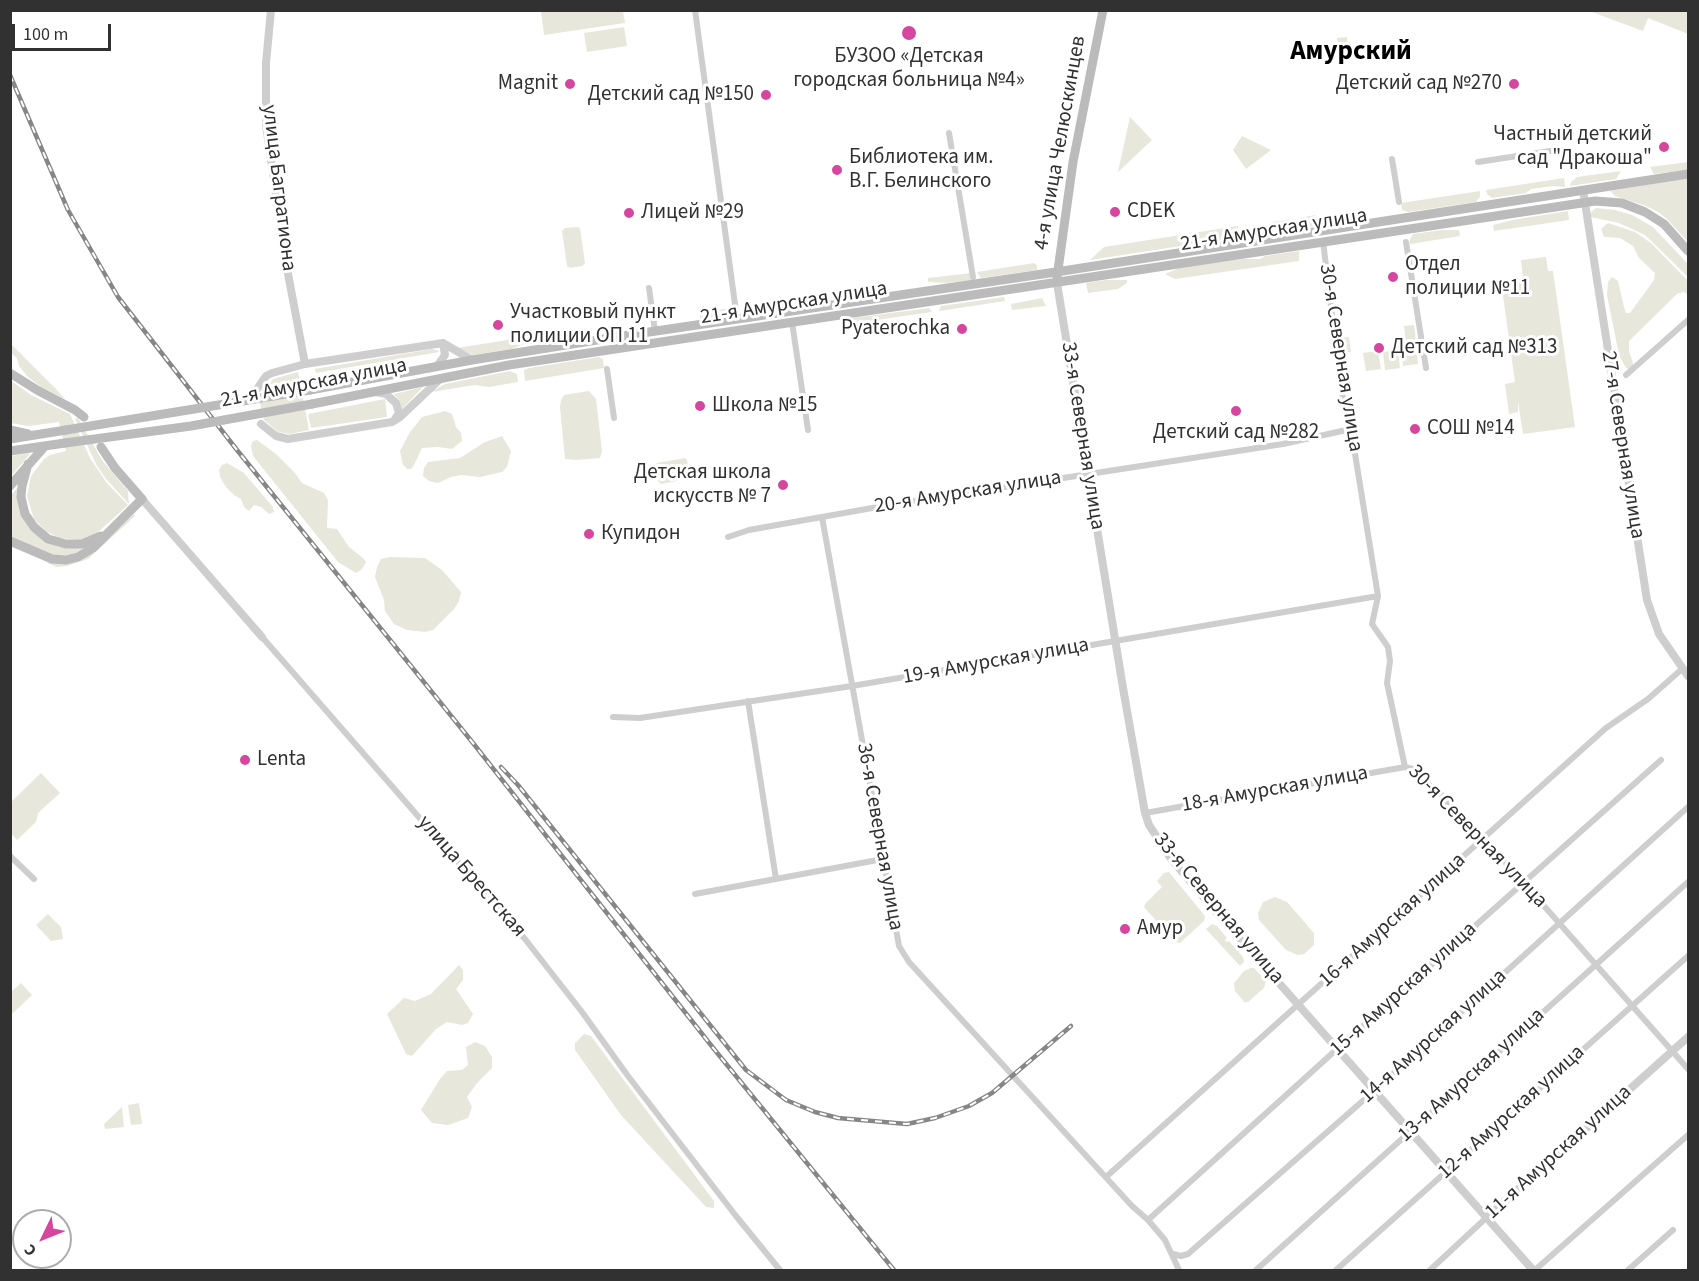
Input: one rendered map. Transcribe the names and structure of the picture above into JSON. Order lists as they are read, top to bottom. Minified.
{"streets":{"main road":["4-я улица Челюскинцев","21-я Амурская улица"],"street":["улица Багратиона","30-я Северная улица","33-я Северная улица","27-я Северная улица","20-я Амурская улица","19-я Амурская улица","18-я Амурская улица","36-я Северная улица","улица Брестская","16-я Амурская улица","15-я Амурская улица","14-я Амурская улица","13-я Амурская улица","12-я Амурская улица","11-я Амурская улица"]},"crossings":[["4-я улица Челюскинцев","21-я Амурская улица"],["4-я улица Челюскинцев","33-я Северная улица"],["21-я Амурская улица","30-я Северная улица"],["21-я Амурская улица","33-я Северная улица"],["21-я Амурская улица","27-я Северная улица"],["30-я Северная улица","20-я Амурская улица"],["30-я Северная улица","19-я Амурская улица"],["30-я Северная улица","18-я Амурская улица"],["30-я Северная улица","16-я Амурская улица"],["30-я Северная улица","15-я Амурская улица"],["30-я Северная улица","14-я Амурская улица"],["30-я Северная улица","13-я Амурская улица"],["30-я Северная улица","12-я Амурская улица"],["30-я Северная улица","11-я Амурская улица"],["33-я Северная улица","20-я Амурская улица"],["33-я Северная улица","19-я Амурская улица"],["33-я Северная улица","18-я Амурская улица"],["33-я Северная улица","16-я Амурская улица"],["33-я Северная улица","15-я Амурская улица"],["33-я Северная улица","14-я Амурская улица"],["33-я Северная улица","13-я Амурская улица"],["33-я Северная улица","12-я Амурская улица"],["33-я Северная улица","11-я Амурская улица"],["27-я Северная улица","16-я Амурская улица"],["20-я Амурская улица","36-я Северная улица"],["19-я Амурская улица","36-я Северная улица"],["36-я Северная улица","16-я Амурская улица"],["36-я Северная улица","15-я Амурская улица"],["36-я Северная улица","14-я Амурская улица"]],"districts":["Амурский"],"places":["БУЗОО «Детская городская больница №4»","Magnit","Детский сад №270","Детский сад №150","Частный детский сад \"Дракоша\"","Библиотека им. В.Г. Белинского","CDEK","Лицей №29","Отдел полиции №11","Участковый пункт полиции ОП 11","Pyaterochka","Детский сад №313","Школа №15","Детский сад №282","СОШ №14","Детская школа искусств № 7","Купидон","Lenta","Амур"],"scale_bar":"100 m","north":"bottom left"}
